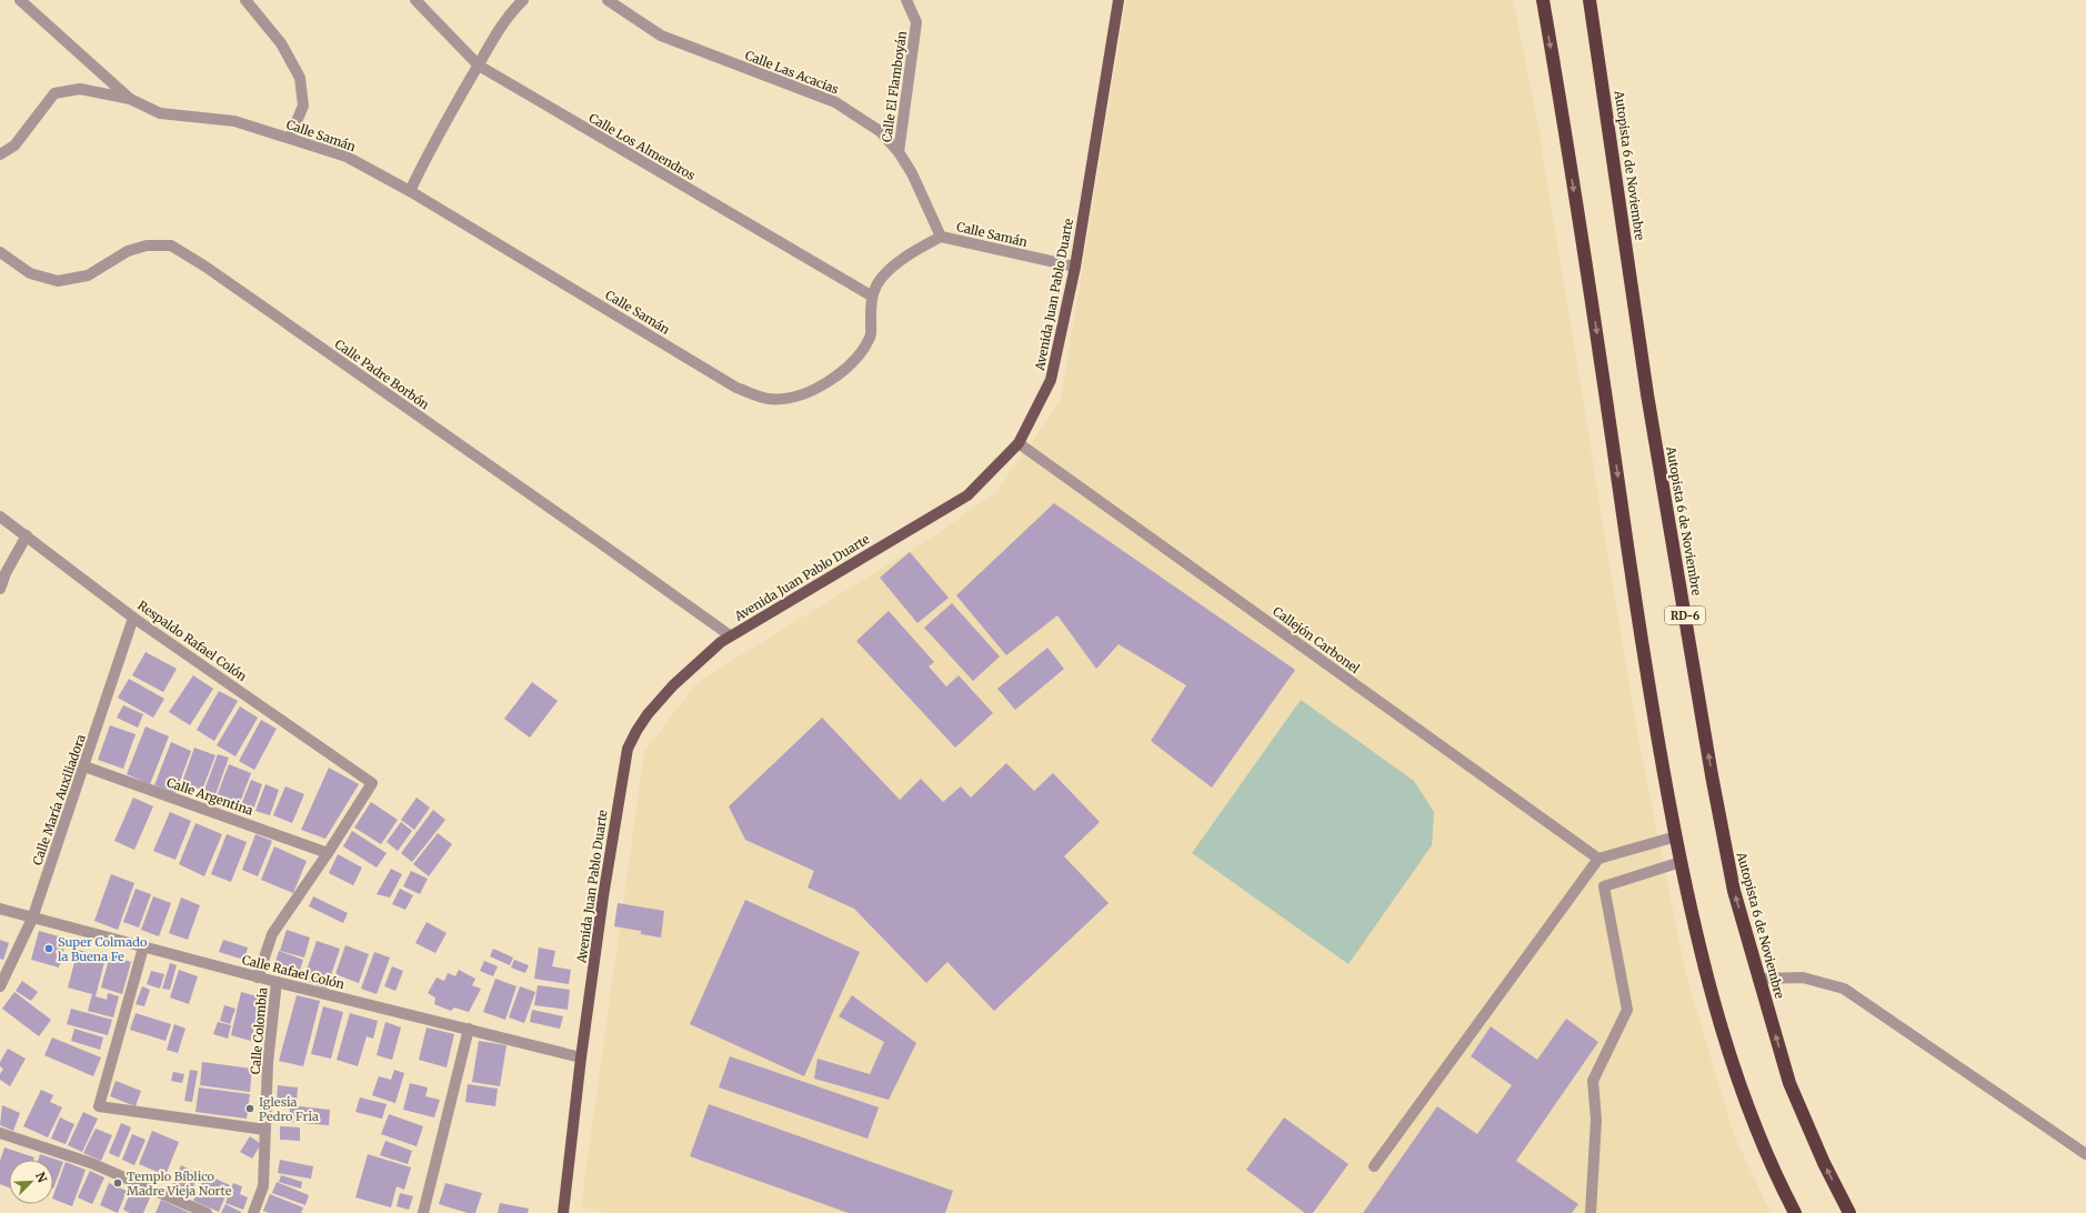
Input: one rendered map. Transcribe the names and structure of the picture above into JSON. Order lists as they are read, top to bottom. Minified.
{"streets":{"highway":["Autopista 6 de Noviembre","RD-6"],"main road":["Avenida Juan Pablo Duarte"],"street":["Calle Las Acacias","Calle El Flamboyán","Calle Samán","Calle Los Almendros","Calle Padre Borbón","Callejón Carbonel","Respaldo Rafael Colón","Calle Argentina","Calle María Auxiliadora","Calle Rafael Colón","Calle Colombia"]},"crossings":[["Calle Las Acacias","Calle El Flamboyán"],["Calle Las Acacias","Calle Samán"],["Calle Samán","Calle Los Almendros"],["Calle Samán","Avenida Juan Pablo Duarte"],["Avenida Juan Pablo Duarte","Calle Padre Borbón"],["Avenida Juan Pablo Duarte","Callejón Carbonel"],["Avenida Juan Pablo Duarte","Calle Rafael Colón"],["Respaldo Rafael Colón","Calle María Auxiliadora"],["Respaldo Rafael Colón","Calle Colombia"],["Calle Argentina","Calle María Auxiliadora"],["Calle Argentina","Calle Colombia"],["Calle María Auxiliadora","Calle Rafael Colón"],["Calle Rafael Colón","Calle Colombia"]],"places":["Super Colmado la Buena Fe","Iglesia Pedro Fria","Templo Bíblico Madre Vieja Norte"],"north":"top right"}
